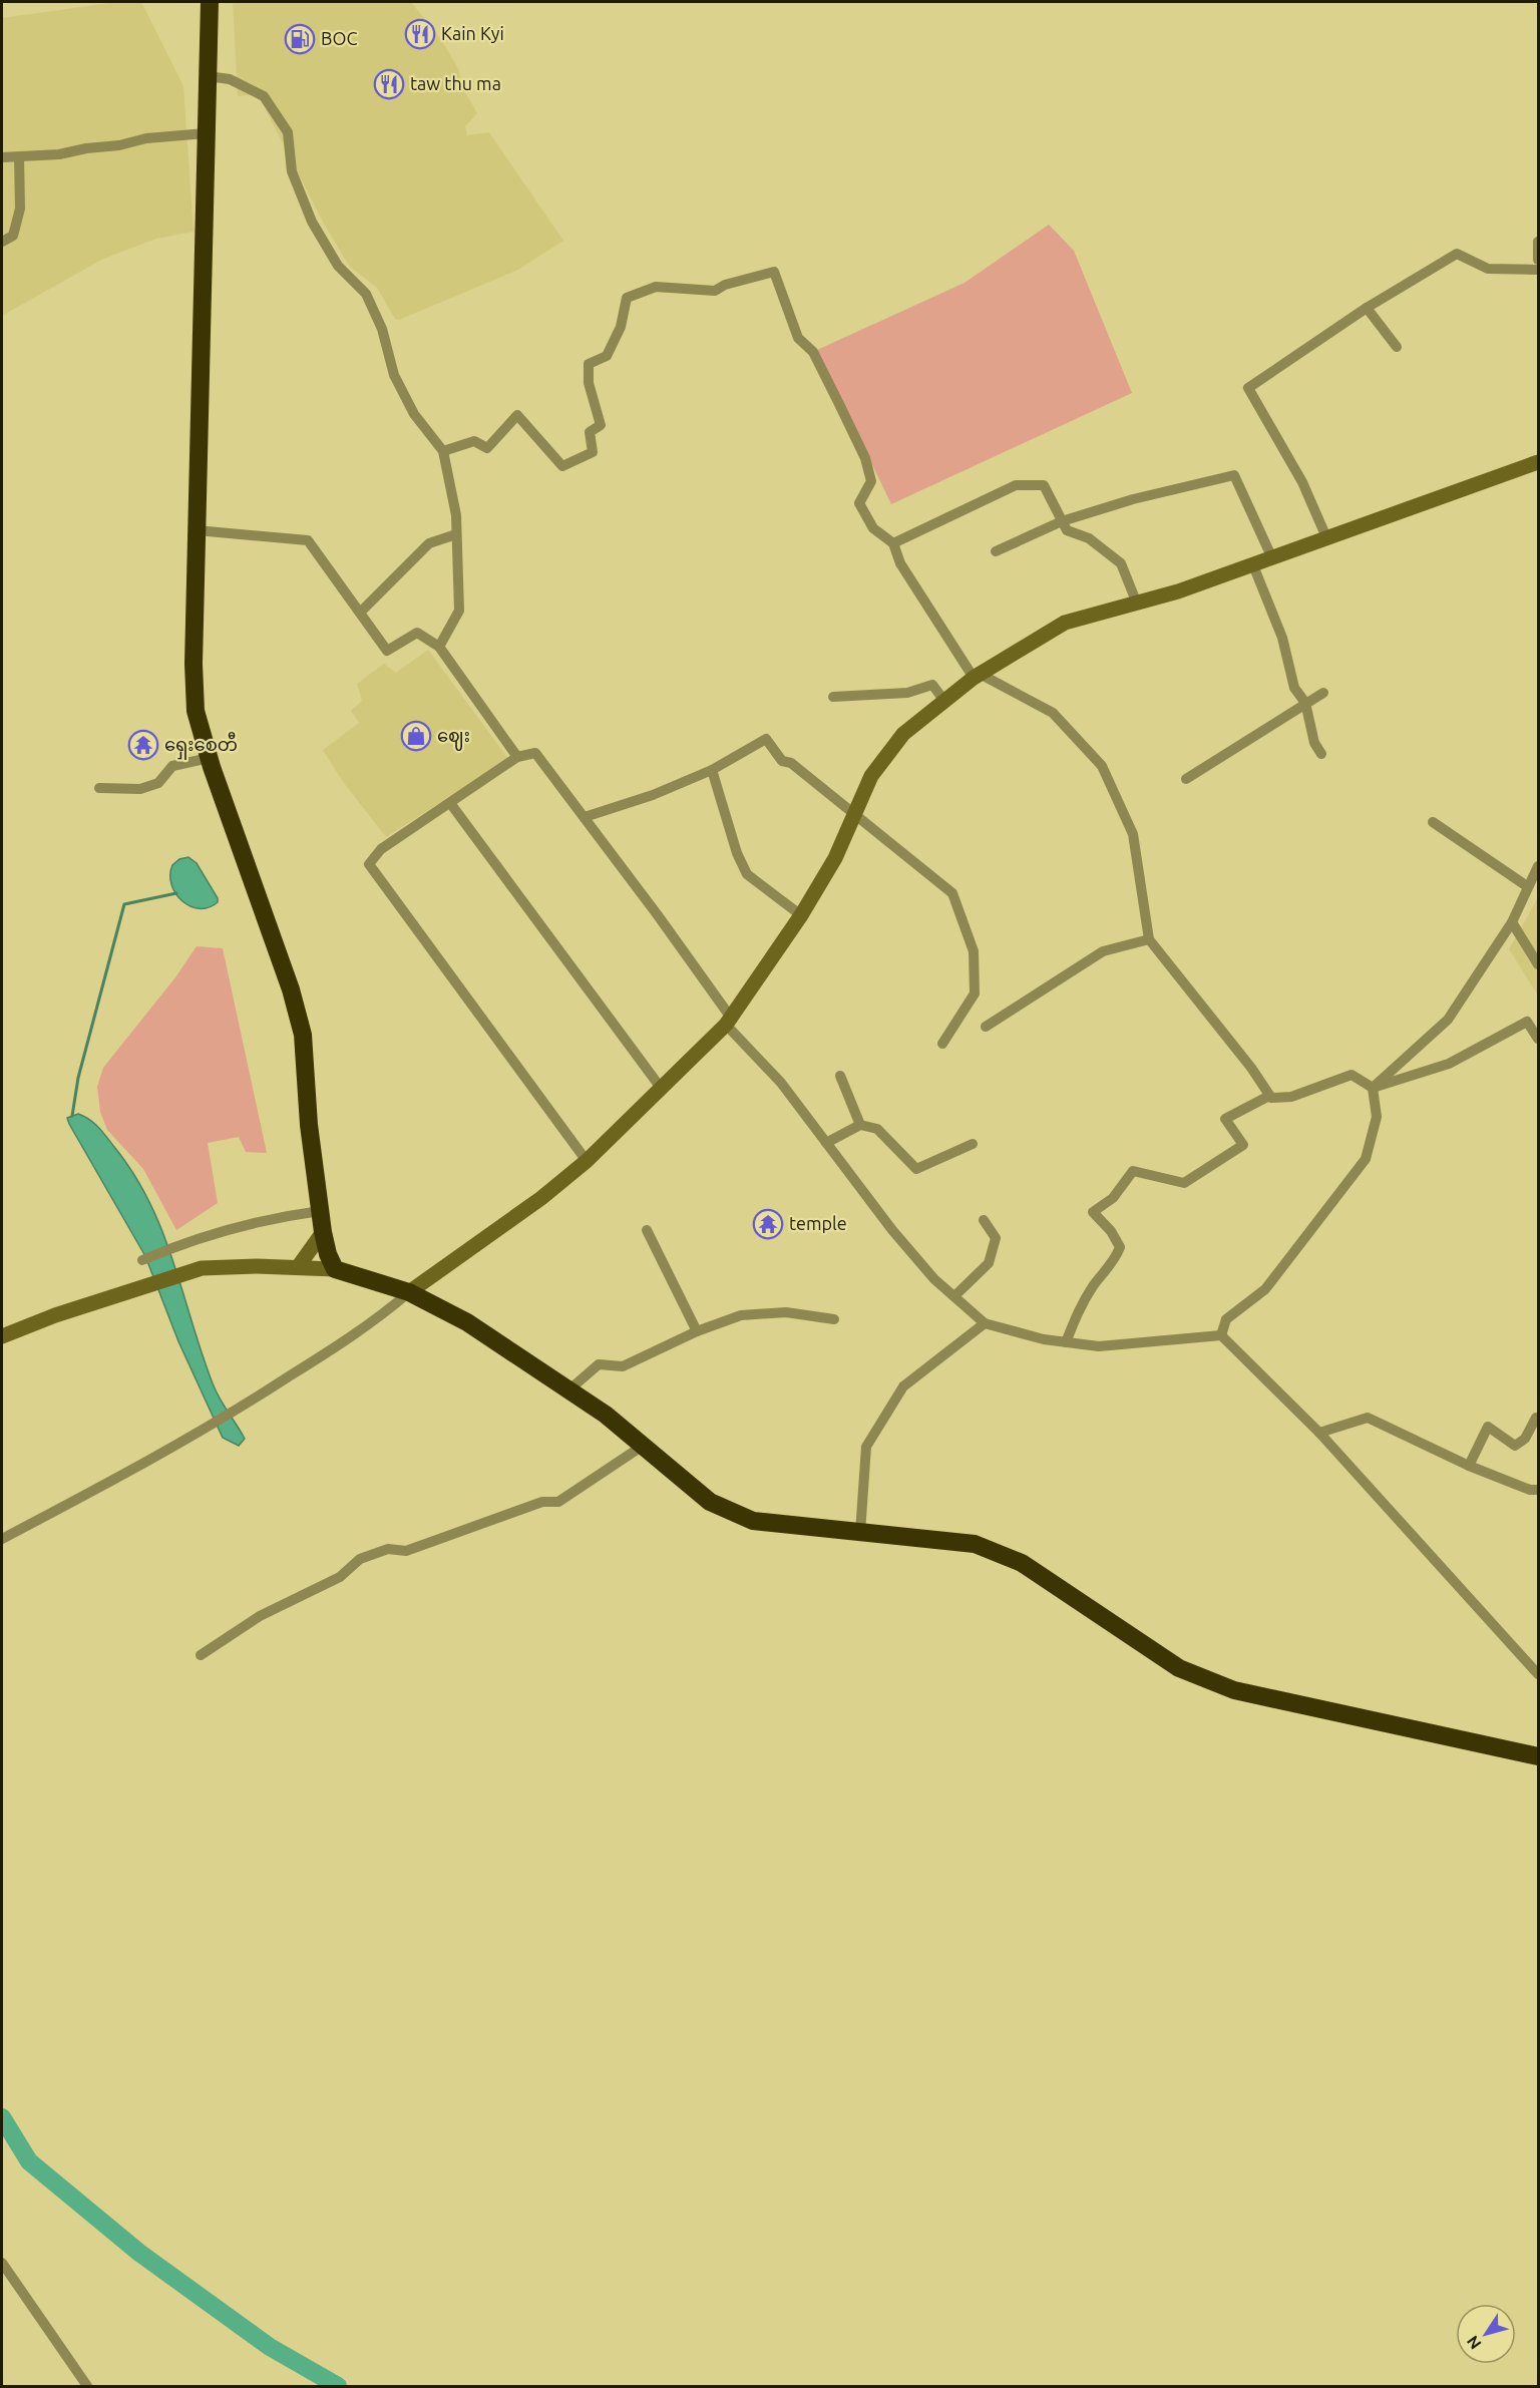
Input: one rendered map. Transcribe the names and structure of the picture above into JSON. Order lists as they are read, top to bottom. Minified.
{"places":{"restaurant":["Kain Kyi","taw thu ma"],"fuel station":["BOC"],"shop":["ဈေး"],"temple":["ရှေးစေတီ","temple"]},"north":"bottom left"}
